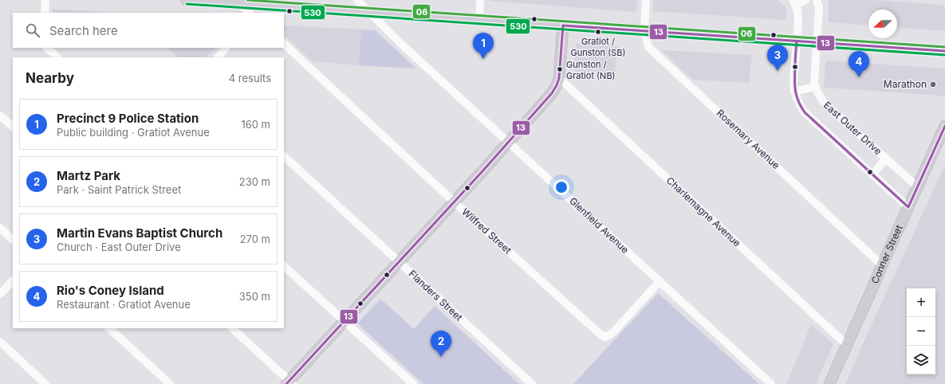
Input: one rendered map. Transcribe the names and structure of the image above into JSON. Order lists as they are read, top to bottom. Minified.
{"streets":{"main road":["Conner Street"],"street":["East Outer Drive","Rosemary Avenue","Charlemagne Avenue","Glenfield Avenue","Wilfred Street","Flanders Street"]},"crossings":[["East Outer Drive","Conner Street"],["Rosemary Avenue","Conner Street"],["Charlemagne Avenue","Conner Street"],["Glenfield Avenue","Wilfred Street"]],"places":["Gratiot / Gunston (SB)","Gunston / Gratiot (NB)","Marathon"],"lines":["transit line 06","transit line 530","transit line 13"],"north":"left","page":{"search":"Search here","pins":["1","3","4","2"],"heading":["Nearby","4 results"],"list":[{"mark":"1","name":"Precinct 9 Police Station","note":"Public building · Gratiot Avenue","value":"160 m"},{"mark":"2","name":"Martz Park","note":"Park · Saint Patrick Street","value":"230 m"},{"mark":"3","name":"Martin Evans Baptist Church","note":"Church · East Outer Drive","value":"270 m"},{"mark":"4","name":"Rio's Coney Island","note":"Restaurant · Gratiot Avenue","value":"350 m"}],"map_buttons":["+","−"]}}
